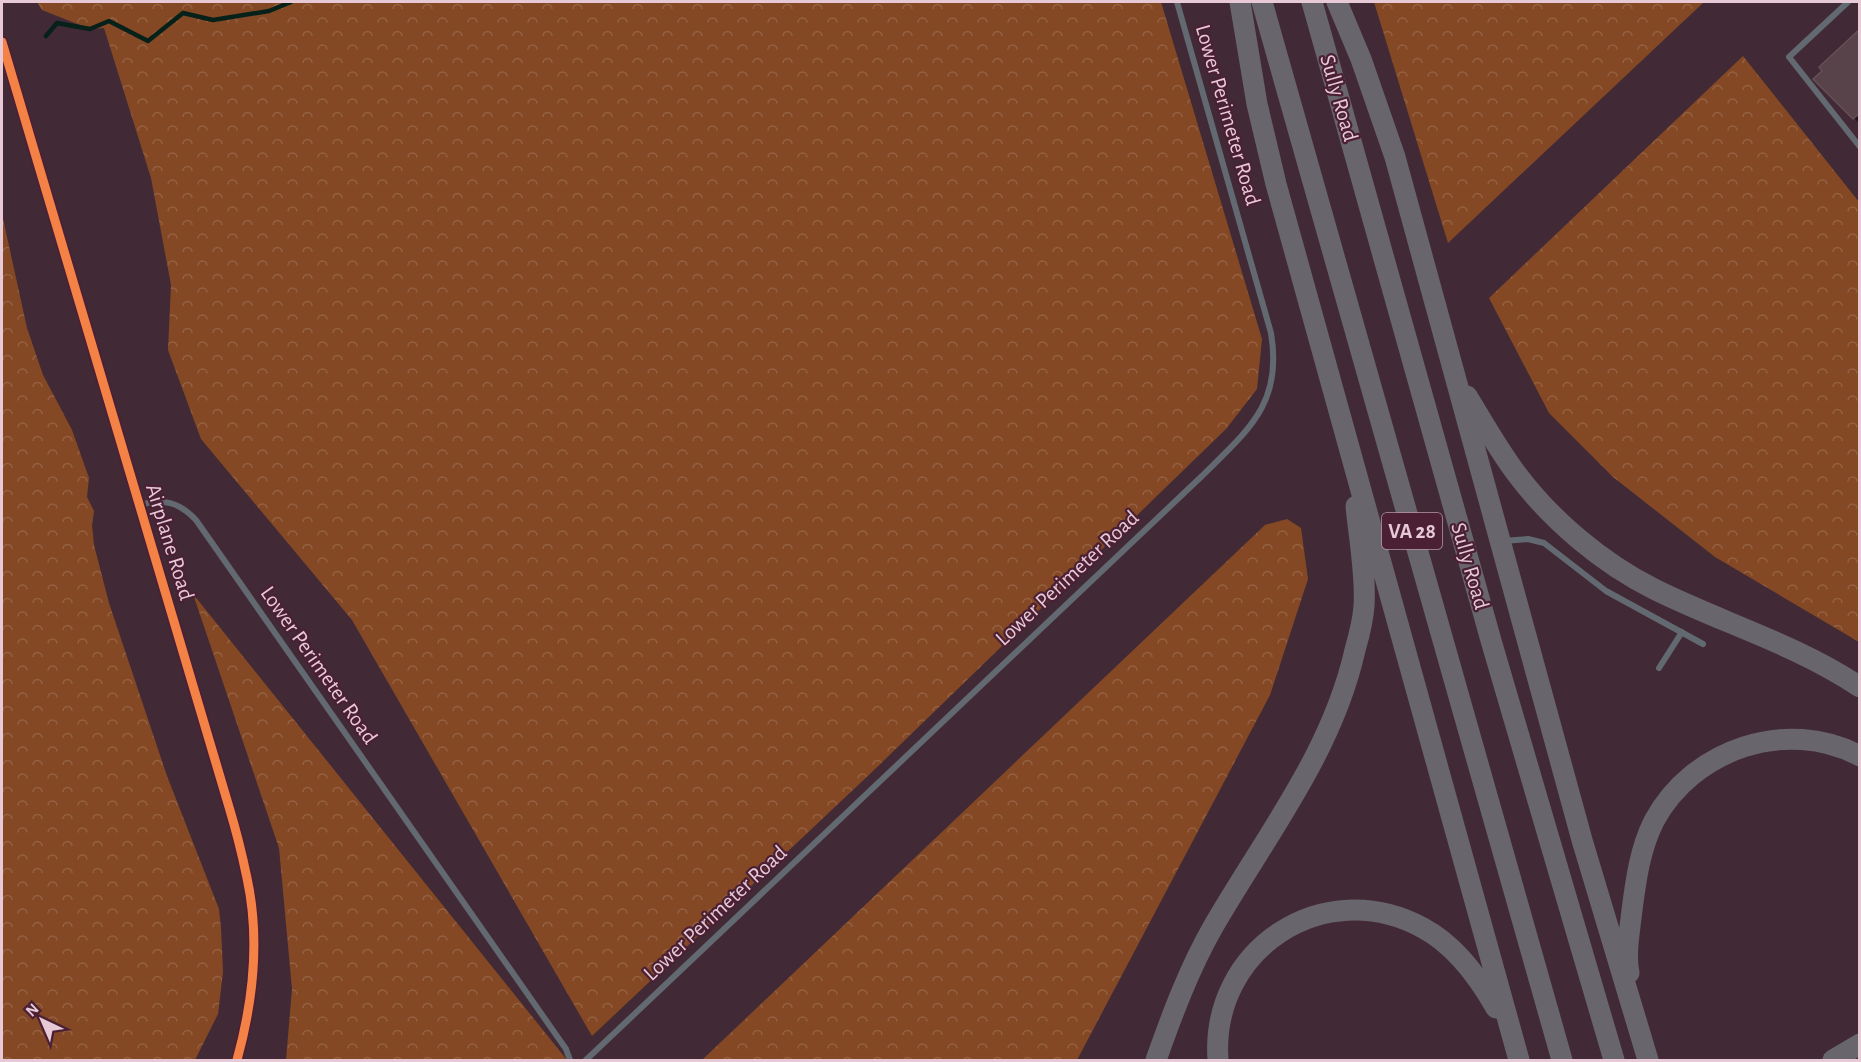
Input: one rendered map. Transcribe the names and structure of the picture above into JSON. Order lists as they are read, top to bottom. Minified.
{"streets":{"highway":["Sully Road","VA 28"],"street":["Airplane Road"],"lane":["Lower Perimeter Road"]},"crossings":[["Lower Perimeter Road","Airplane Road"]],"north":"top left"}
